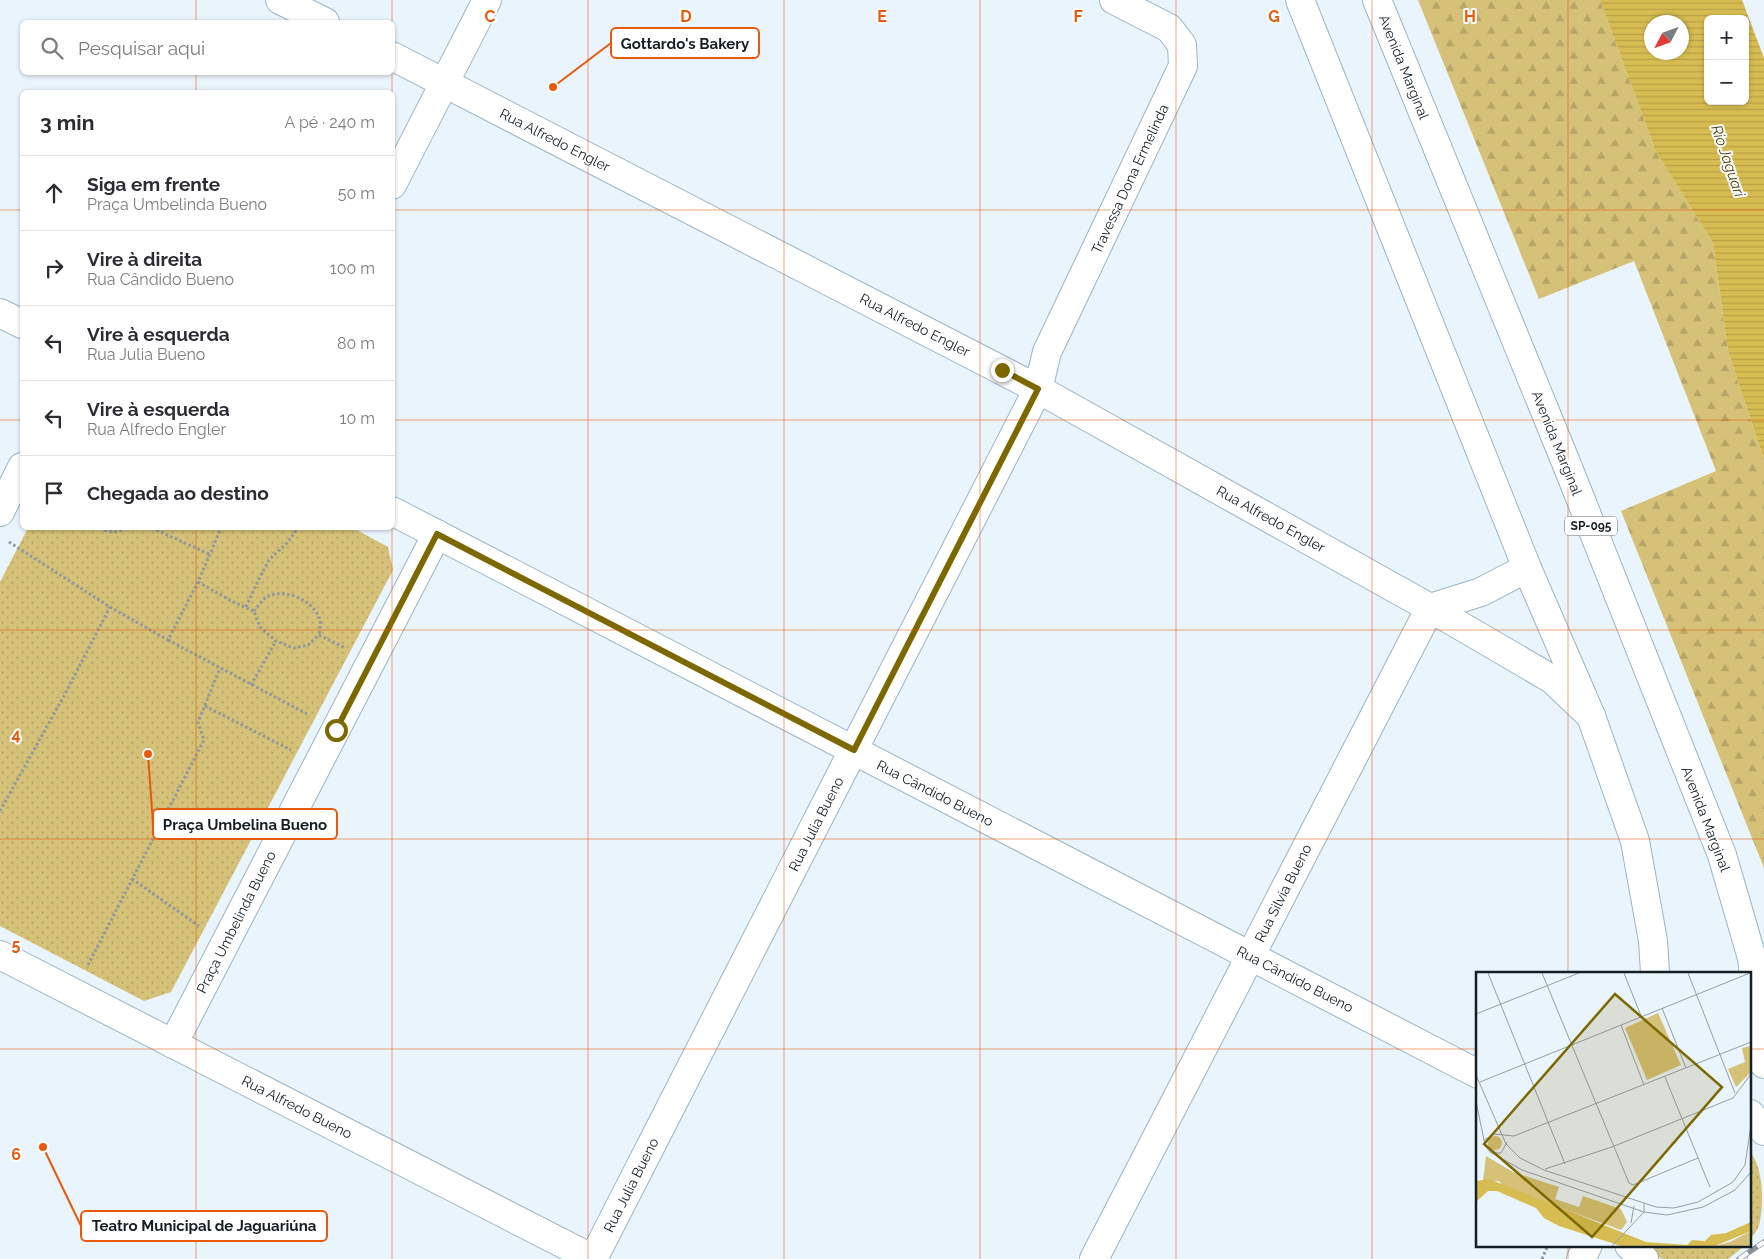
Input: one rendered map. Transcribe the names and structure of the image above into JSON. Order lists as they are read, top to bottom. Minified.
{"streets":{"street":["Avenida Marginal","Rua Alfredo Engler","Travessa Dona Ermelinda","SP-095","Rua Cândido Bueno","Rua Julia Bueno","Rua Silvia Bueno","Praça Umbelinda Bueno","Rua Alfredo Bueno"]},"crossings":[["Rua Alfredo Engler","Travessa Dona Ermelinda"],["Rua Alfredo Engler","Rua Julia Bueno"],["Rua Alfredo Engler","Rua Silvia Bueno"],["Travessa Dona Ermelinda","Rua Julia Bueno"],["Rua Cândido Bueno","Rua Julia Bueno"],["Rua Cândido Bueno","Rua Silvia Bueno"],["Rua Cândido Bueno","Praça Umbelinda Bueno"],["Rua Julia Bueno","Rua Alfredo Bueno"],["Praça Umbelinda Bueno","Rua Alfredo Bueno"]],"water":["Rio Jaguari"],"places":["Gottardo's Bakery","Praça Umbelina Bueno","Teatro Municipal de Jaguariúna"],"north":"bottom left","page":{"map_buttons":["+","−"],"search":"Pesquisar aqui","heading":["3 min","A pé · 240 m"],"list":[["Siga em frente","Praça Umbelinda Bueno","50 m"],["Vire à direita","Rua Cândido Bueno","100 m"],["Vire à esquerda","Rua Julia Bueno","80 m"],["Vire à esquerda","Rua Alfredo Engler","10 m"],"Chegada ao destino"]},"grid":{"columns":["C","D","E","F","G","H"],"rows":["4","5","6"]}}
